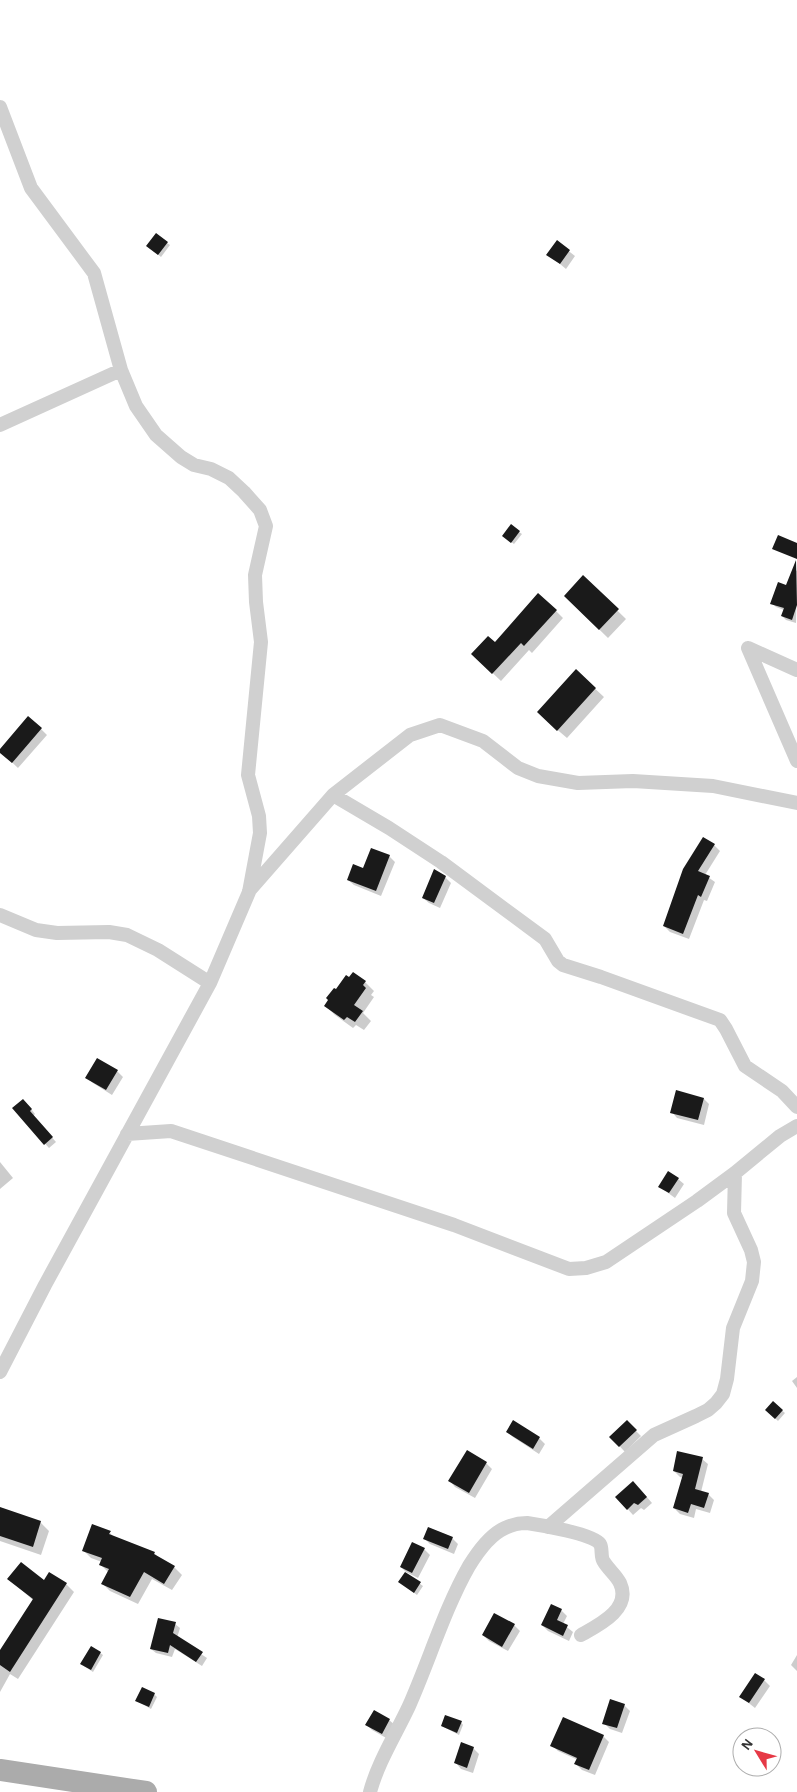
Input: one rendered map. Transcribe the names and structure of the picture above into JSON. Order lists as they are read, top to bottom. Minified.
{"north":"top left"}
